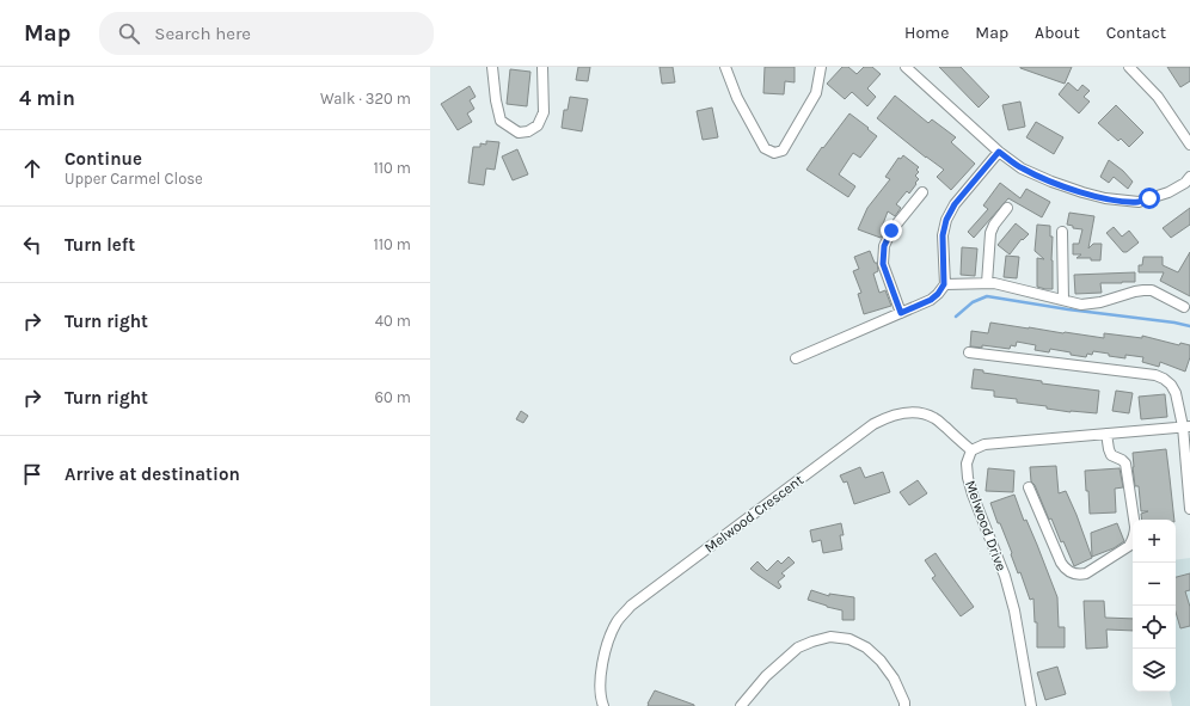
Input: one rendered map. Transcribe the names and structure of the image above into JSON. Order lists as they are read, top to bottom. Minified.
{"streets":{"street":["Melwood Crescent","Melwood Drive"]},"crossings":[["Melwood Crescent","Melwood Drive"]],"page":{"header":"Map","search":"Search here","nav":["Home","Map","About","Contact"],"heading":["4 min","Walk · 320 m"],"list":[["Continue","Upper Carmel Close","110 m"],["Turn left","110 m"],["Turn right","40 m"],["Turn right","60 m"],"Arrive at destination"],"map_buttons":["+","−"]}}
